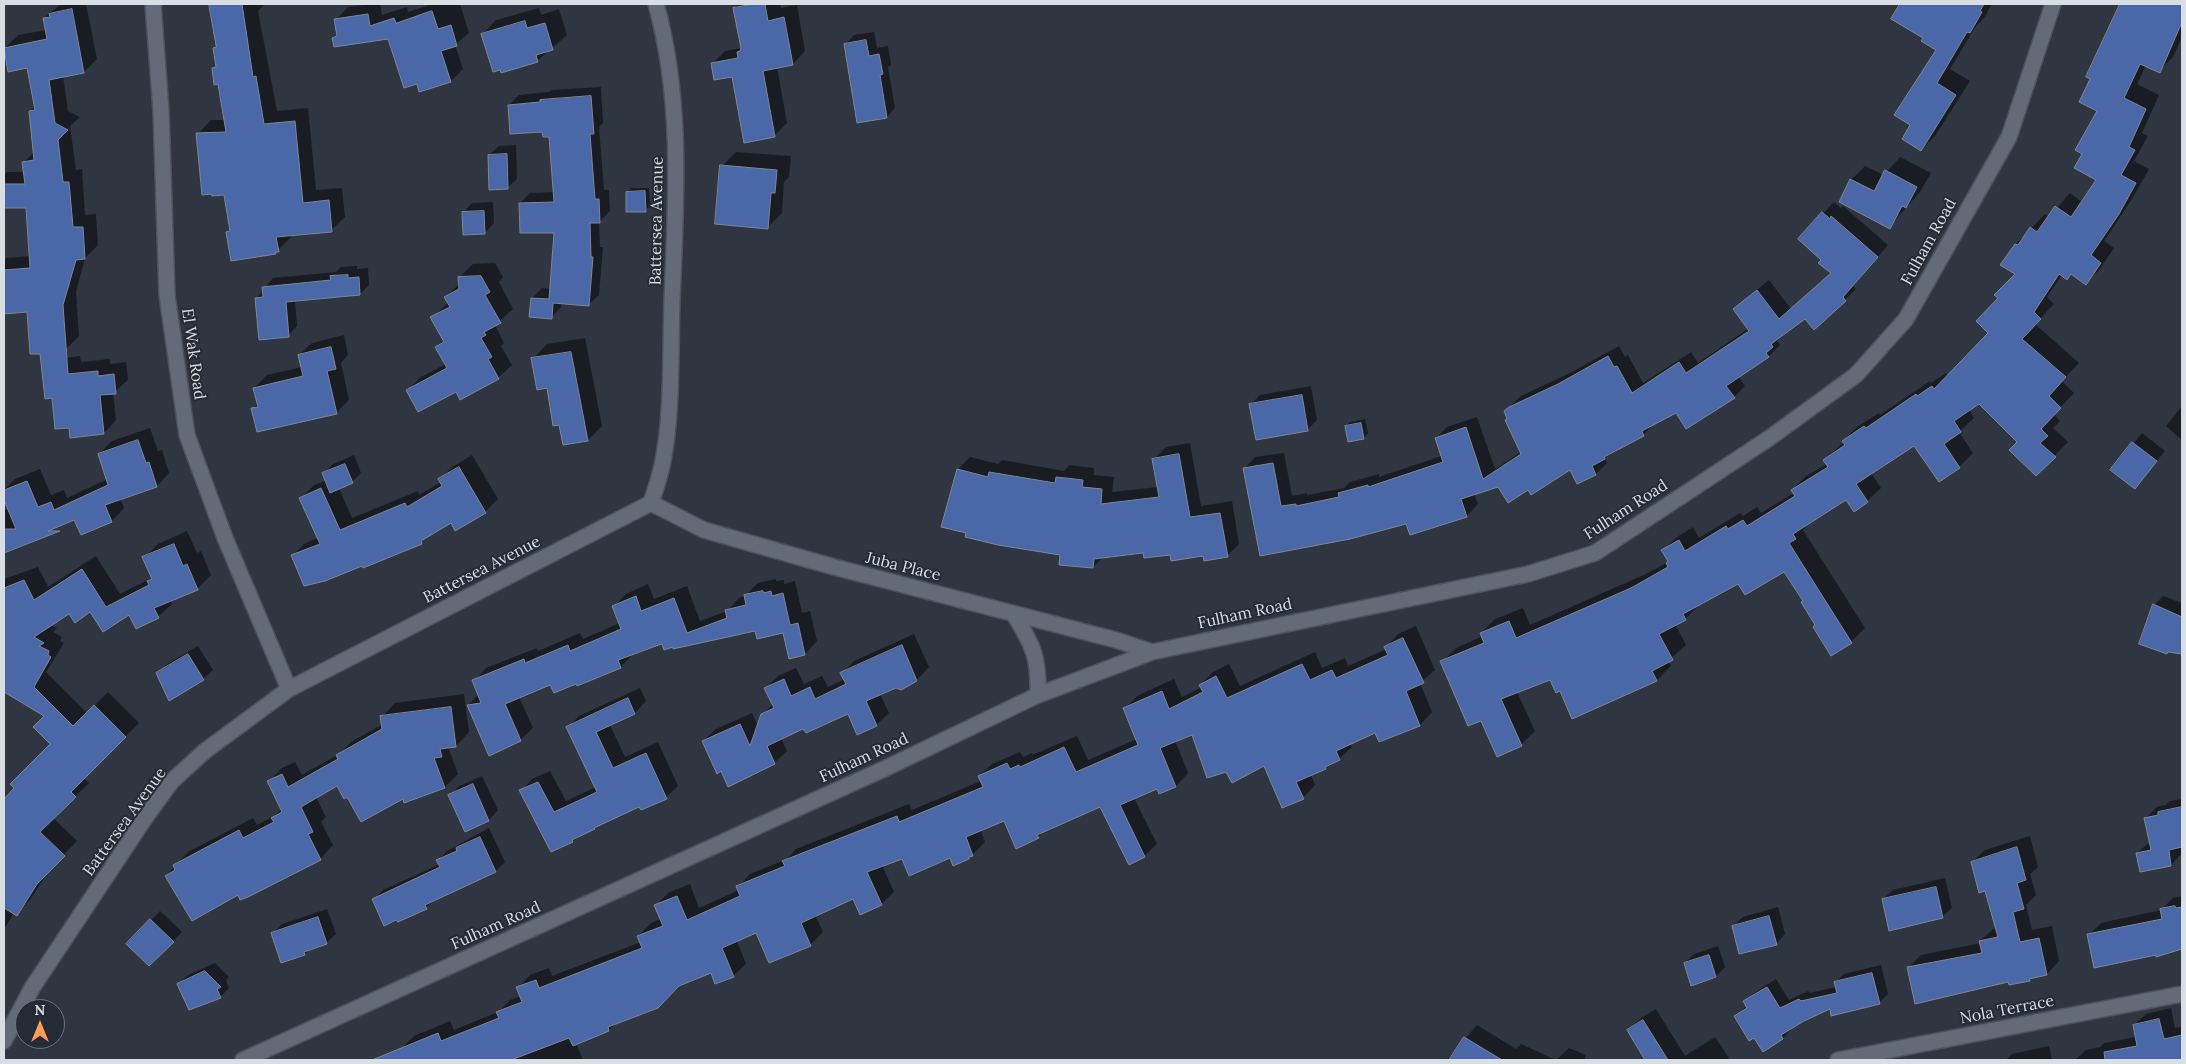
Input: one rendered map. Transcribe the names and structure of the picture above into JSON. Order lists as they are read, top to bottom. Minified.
{"streets":{"street":["Battersea Avenue","Fulham Road","El Wak Road","Juba Place","Nola Terrace"]},"crossings":[["Battersea Avenue","El Wak Road"],["Battersea Avenue","Juba Place"],["Fulham Road","Juba Place"]],"north":"top"}
